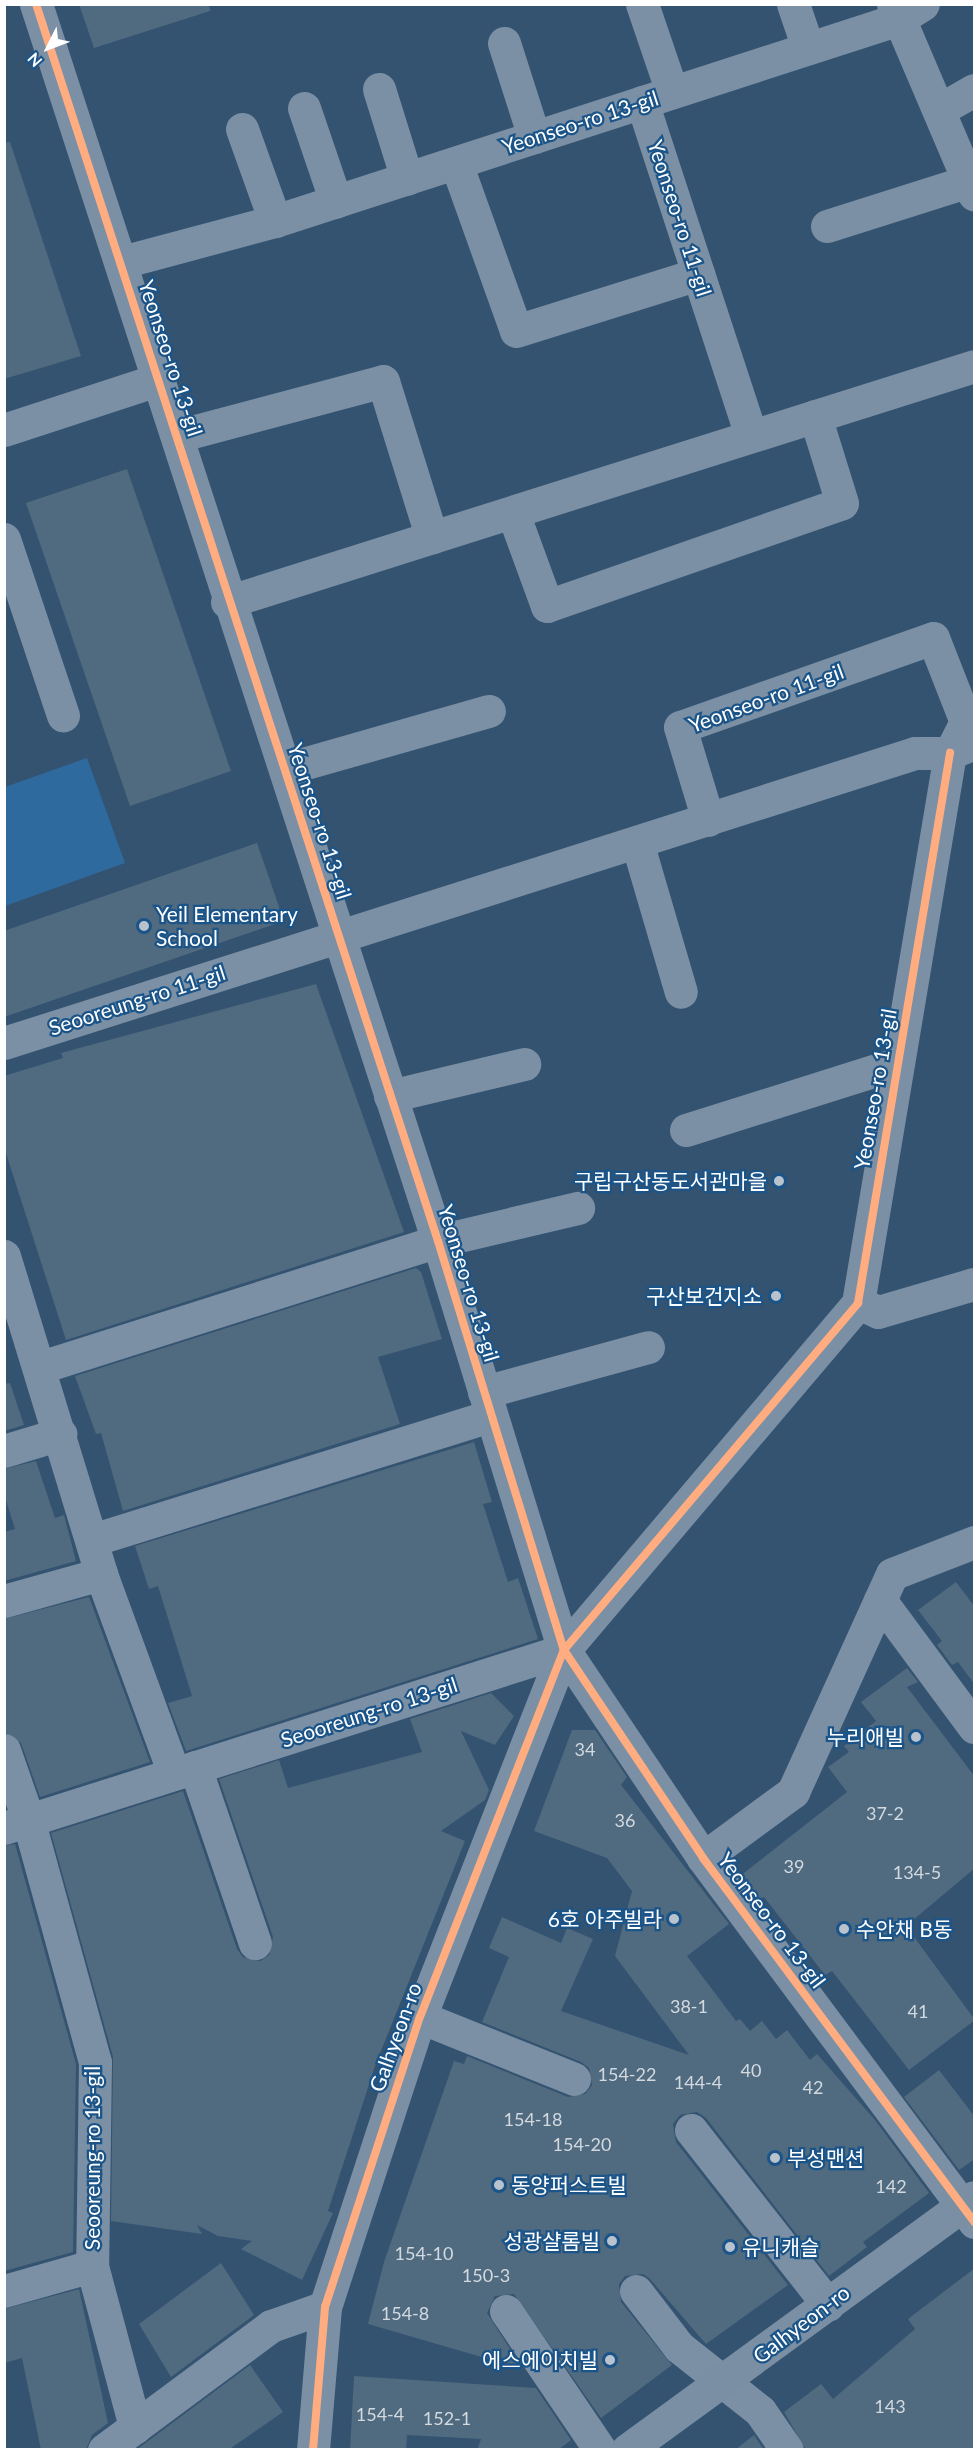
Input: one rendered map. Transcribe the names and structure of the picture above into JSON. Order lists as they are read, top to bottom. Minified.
{"streets":{"main road":["Galhyeon-ro"],"street":["Yeonseo-ro 13-gil","Yeonseo-ro 11-gil","Seooreung-ro 11-gil","Seooreung-ro 13-gil"]},"crossings":[["Yeonseo-ro 13-gil","Yeonseo-ro 11-gil"],["Yeonseo-ro 13-gil","Seooreung-ro 11-gil"],["Yeonseo-ro 13-gil","Seooreung-ro 13-gil"],["Yeonseo-ro 13-gil","Galhyeon-ro"],["Seooreung-ro 13-gil","Galhyeon-ro"]],"places":["Yeil Elementary School","구립구산동도서관마을","구산보건지소","누리애빌","6호 아주빌라","수안채 B동","부성맨션","동양퍼스트빌","성광샬롬빌","유니캐슬","에스에이치빌"],"house_numbers":["34","37-2","36","39","134-5","38-1","41","40","154-22","144-4","42","154-18","154-20","142","154-10","150-3","154-8","143","154-4","152-1"],"north":"bottom left"}
